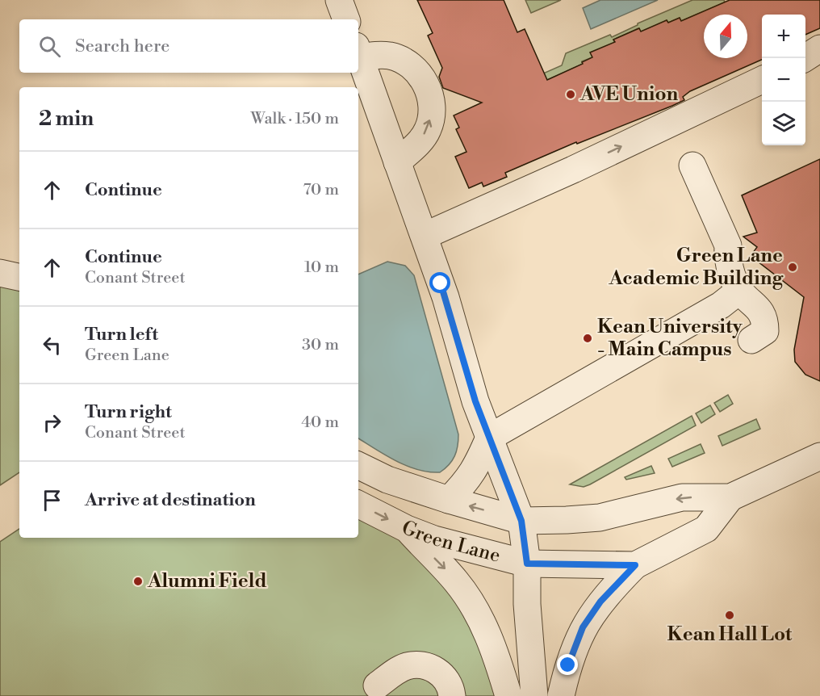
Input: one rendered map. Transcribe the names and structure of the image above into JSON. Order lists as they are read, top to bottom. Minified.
{"streets":{"street":["Green Lane"]},"places":["AVE Union","Green Lane Academic Building","Kean University - Main Campus","Alumni Field","Kean Hall Lot"],"north":"top","page":{"map_buttons":["+","−"],"search":"Search here","heading":["2 min","Walk · 150 m"],"list":[["Continue","70 m"],["Continue","Conant Street","10 m"],["Turn left","Green Lane","30 m"],["Turn right","Conant Street","40 m"],"Arrive at destination"]}}
